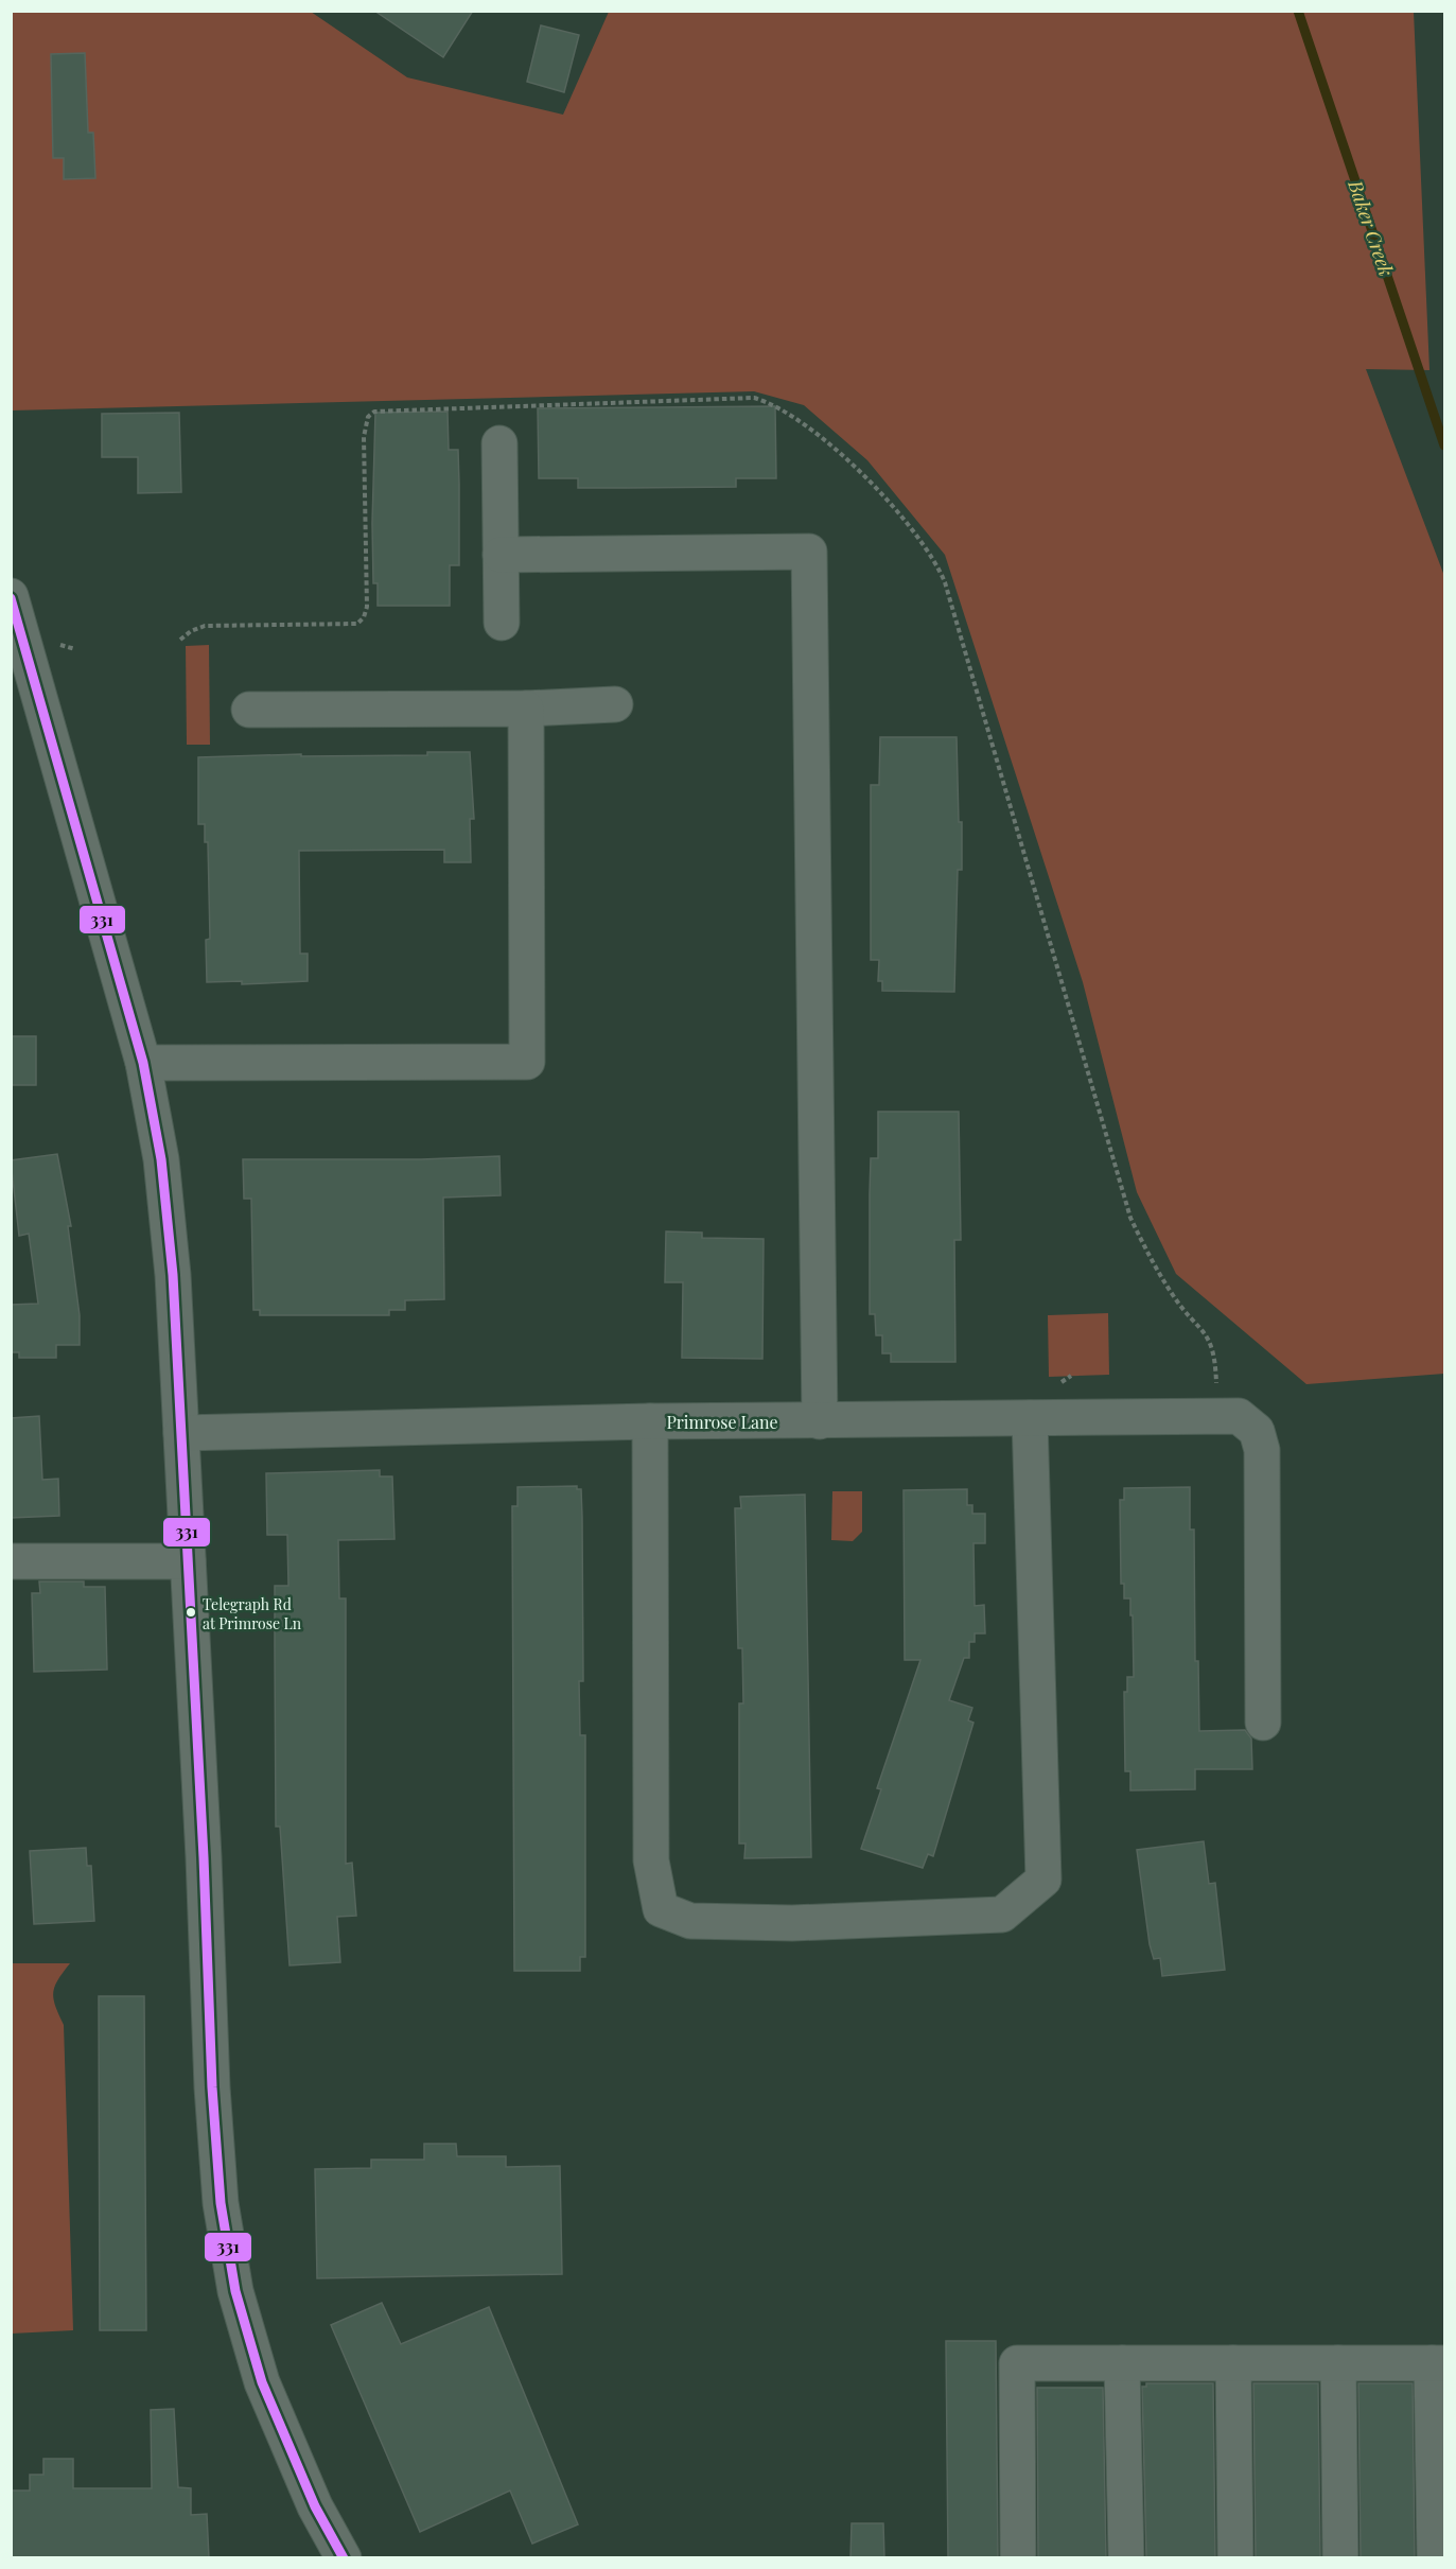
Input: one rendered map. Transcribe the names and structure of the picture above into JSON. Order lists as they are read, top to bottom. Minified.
{"streets":{"street":["Primrose Lane"]},"water":["Baker Creek"],"places":["Telegraph Rd at Primrose Ln"],"lines":["transit line 331"]}
